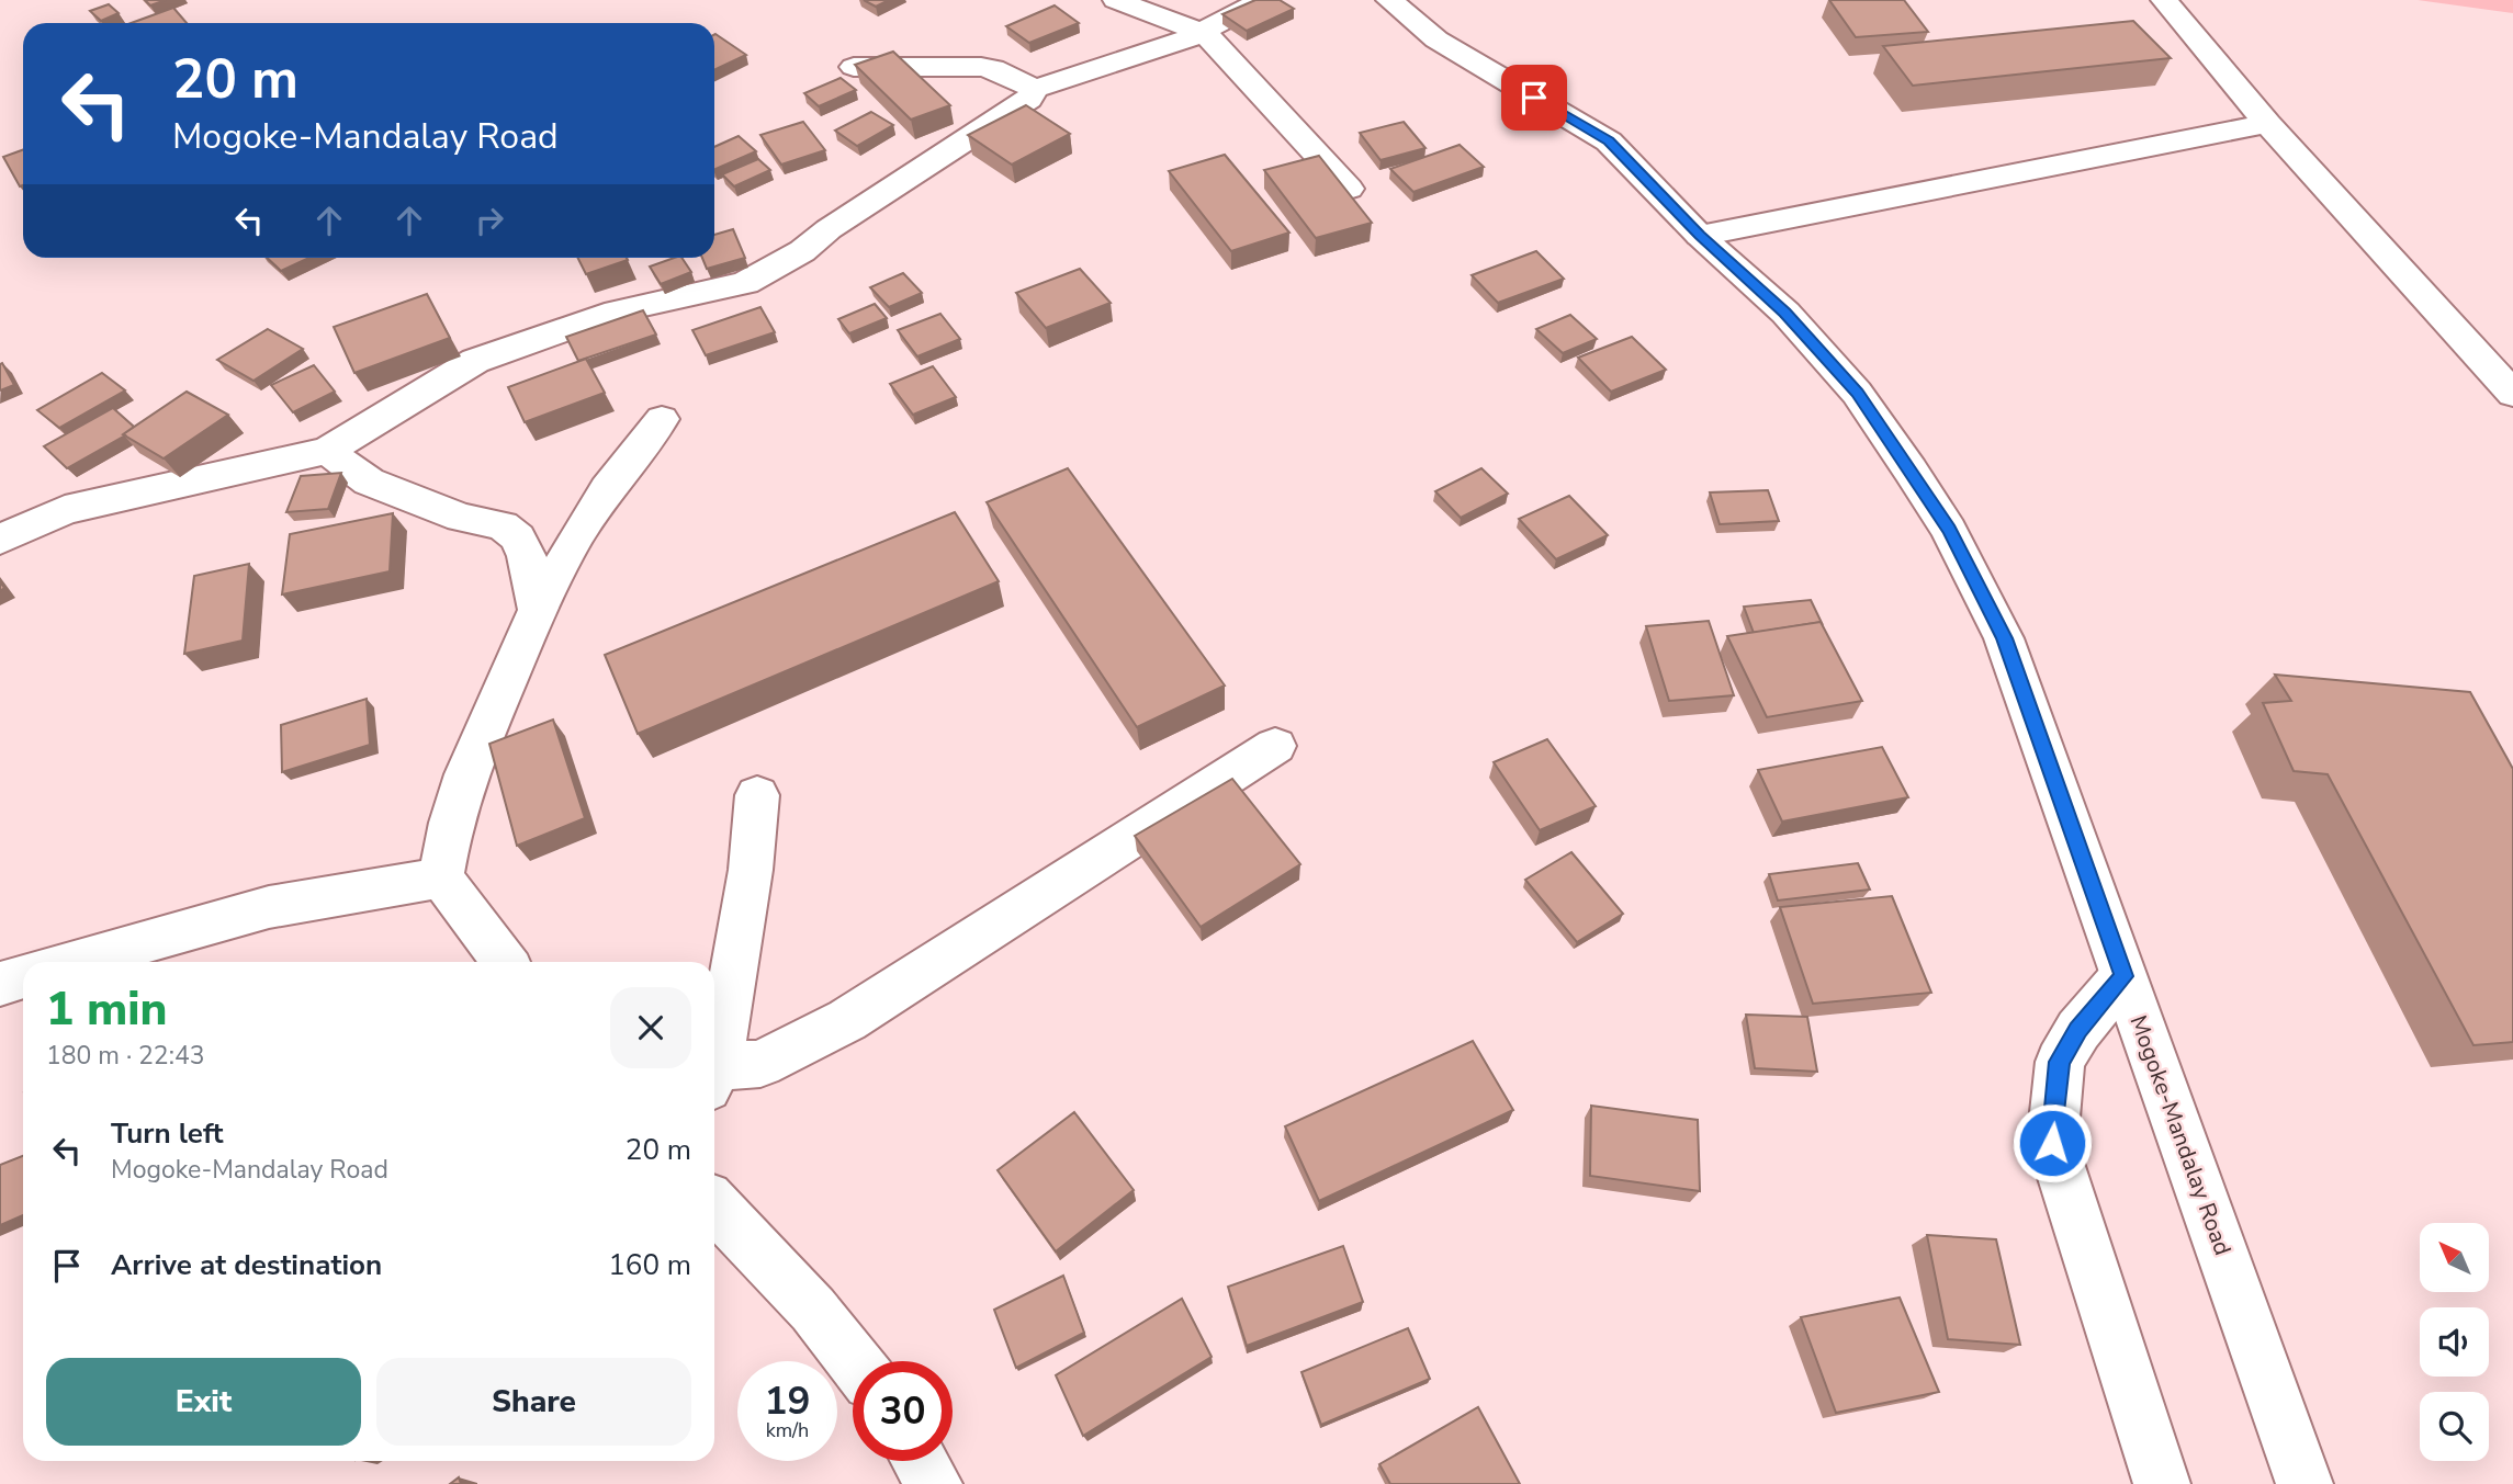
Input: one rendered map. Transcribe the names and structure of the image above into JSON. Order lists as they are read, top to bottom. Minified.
{"streets":{"main road":["Mogoke-Mandalay Road"]},"north":"top left","page":{"turn":["20 m","Mogoke-Mandalay Road"],"heading":["1 min","180 m · 22:43"],"list":[{"name":"Turn left","note":"Mogoke-Mandalay Road","value":"20 m"},{"name":"Arrive at destination","value":"160 m"}],"buttons":["Exit","Share"],"speed":"19 km/h","limit":"30"}}
